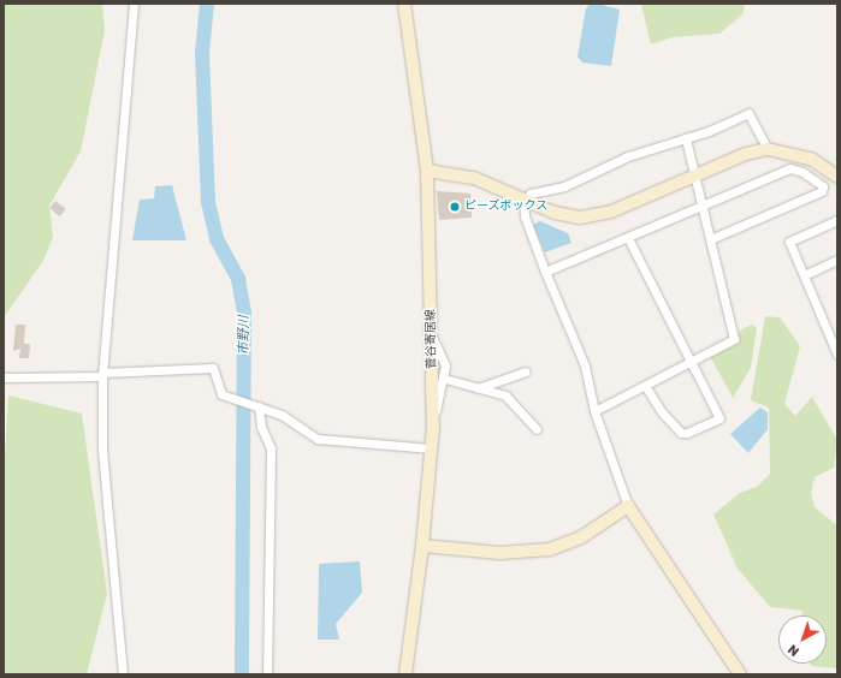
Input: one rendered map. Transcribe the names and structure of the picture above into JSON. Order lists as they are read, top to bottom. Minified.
{"streets":{"street":["菅谷寄居線"]},"water":["市野川"],"places":["ピーズボックス"],"north":"bottom left"}
